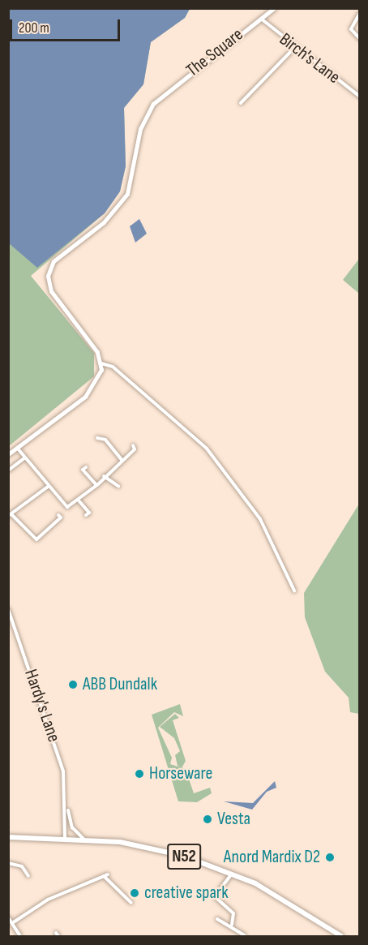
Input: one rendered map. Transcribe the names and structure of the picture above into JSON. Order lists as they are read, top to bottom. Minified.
{"streets":{"main road":["The Square","N52"],"street":["Birch's Lane","Hardy's Lane"]},"crossings":[["The Square","Birch's Lane"],["Hardy's Lane","N52"]],"places":["ABB Dundalk","Horseware","Vesta","Anord Mardix D2","creative spark"],"scale_bar":"200 m"}
